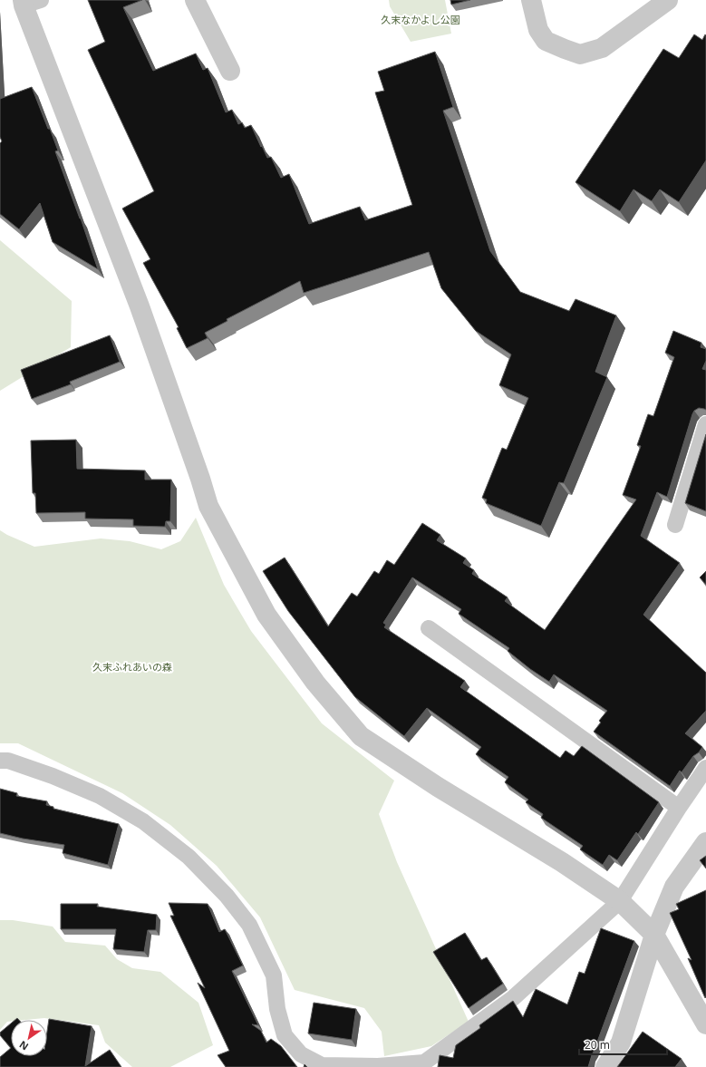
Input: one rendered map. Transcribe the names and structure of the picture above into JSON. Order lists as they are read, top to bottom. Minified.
{"parks":["久末なかよし公園","久末ふれあいの森"],"scale_bar":"20 m","north":"bottom left"}
